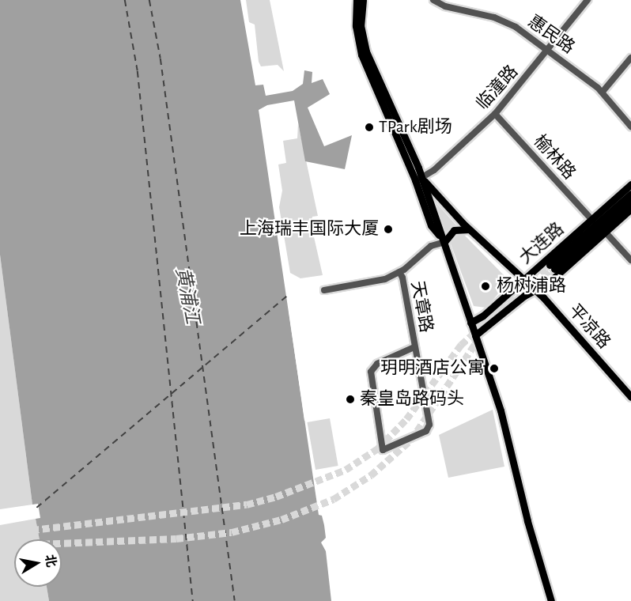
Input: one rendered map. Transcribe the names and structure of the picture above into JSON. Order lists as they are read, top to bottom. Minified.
{"streets":{"main road":["大连路","平凉路"],"street":["惠民路","临潼路","榆林路","天章路"]},"crossings":[["惠民路","临潼路"],["临潼路","榆林路"],["临潼路","平凉路"],["榆林路","大连路"],["大连路","平凉路"]],"water":["黄浦江"],"places":["TPark剧场","上海瑞丰国际大厦","杨树浦路","玥明酒店公寓","秦皇岛路码头"],"north":"right"}
